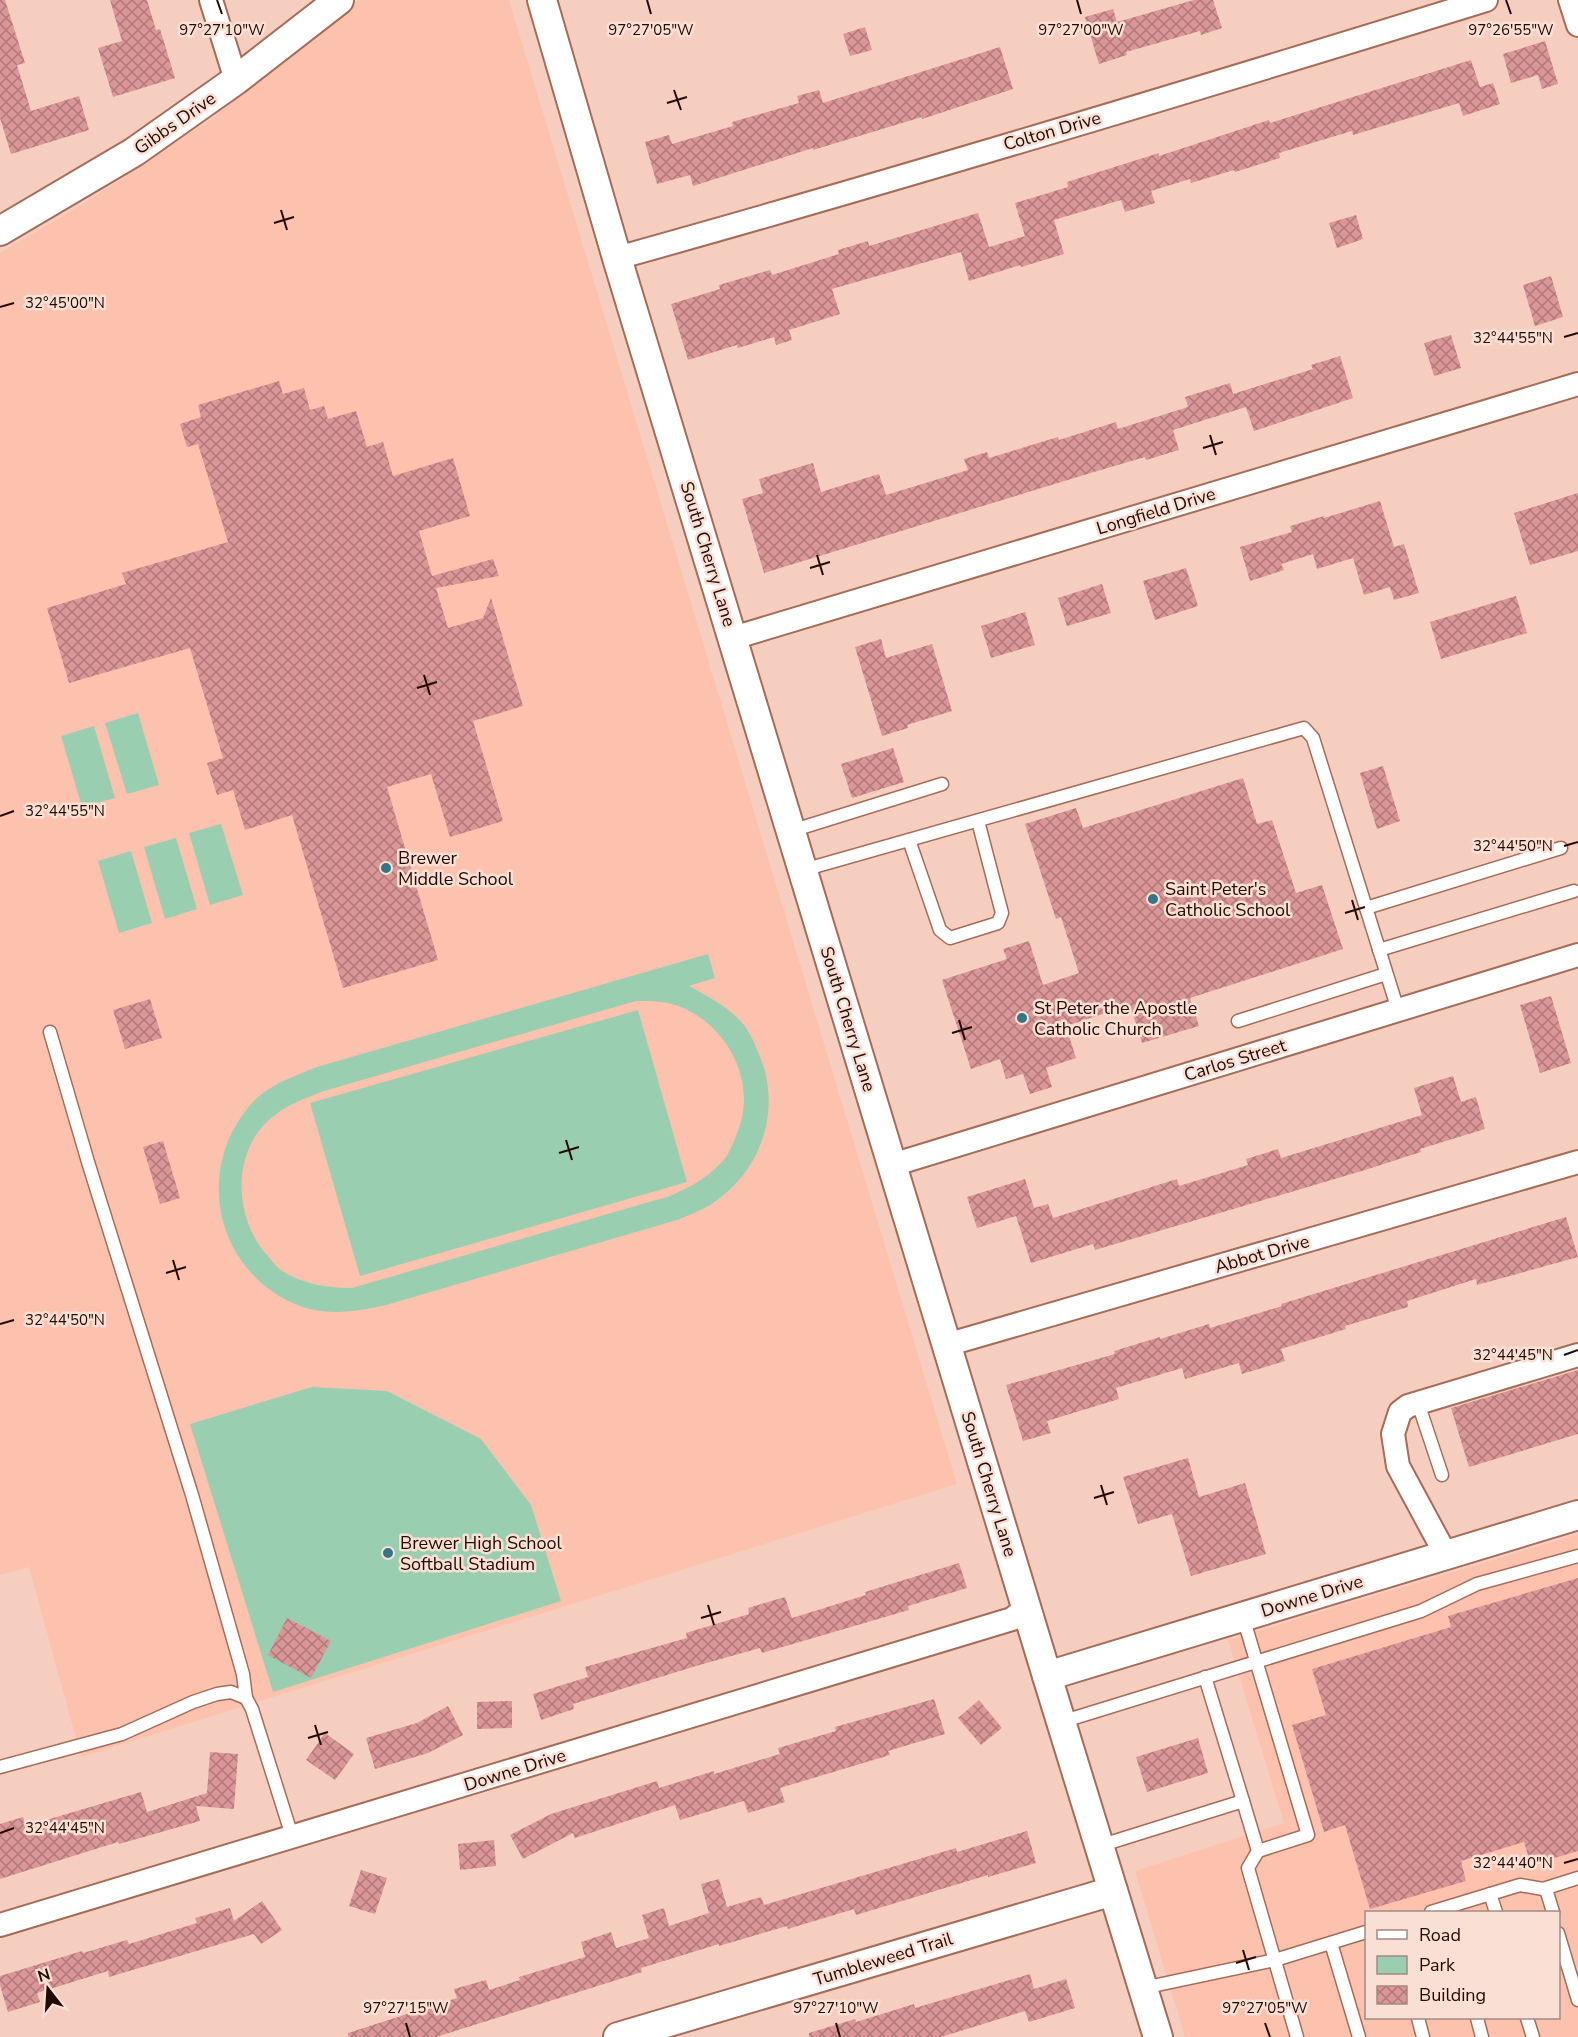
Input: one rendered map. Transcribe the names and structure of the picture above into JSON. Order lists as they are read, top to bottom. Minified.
{"streets":{"street":["Gibbs Drive","Colton Drive","Longfield Drive","South Cherry Lane","Carlos Street","Abbot Drive","Downe Drive","Tumbleweed Trail"]},"crossings":[["Colton Drive","South Cherry Lane"],["Longfield Drive","South Cherry Lane"],["South Cherry Lane","Carlos Street"],["South Cherry Lane","Abbot Drive"],["South Cherry Lane","Downe Drive"],["South Cherry Lane","Tumbleweed Trail"]],"places":["Brewer Middle School","Saint Peter's Catholic School","St Peter the Apostle Catholic Church","Brewer High School Softball Stadium"],"legend":["Road","Park","Building"],"north":"top","coordinates":["97°27'10\"W","97°27'05\"W","97°27'00\"W","97°26'55\"W","32°45'00\"N","32°44'55\"N","32°44'50\"N","32°44'45\"N","32°44'40\"N","97°27'15\"W"]}
